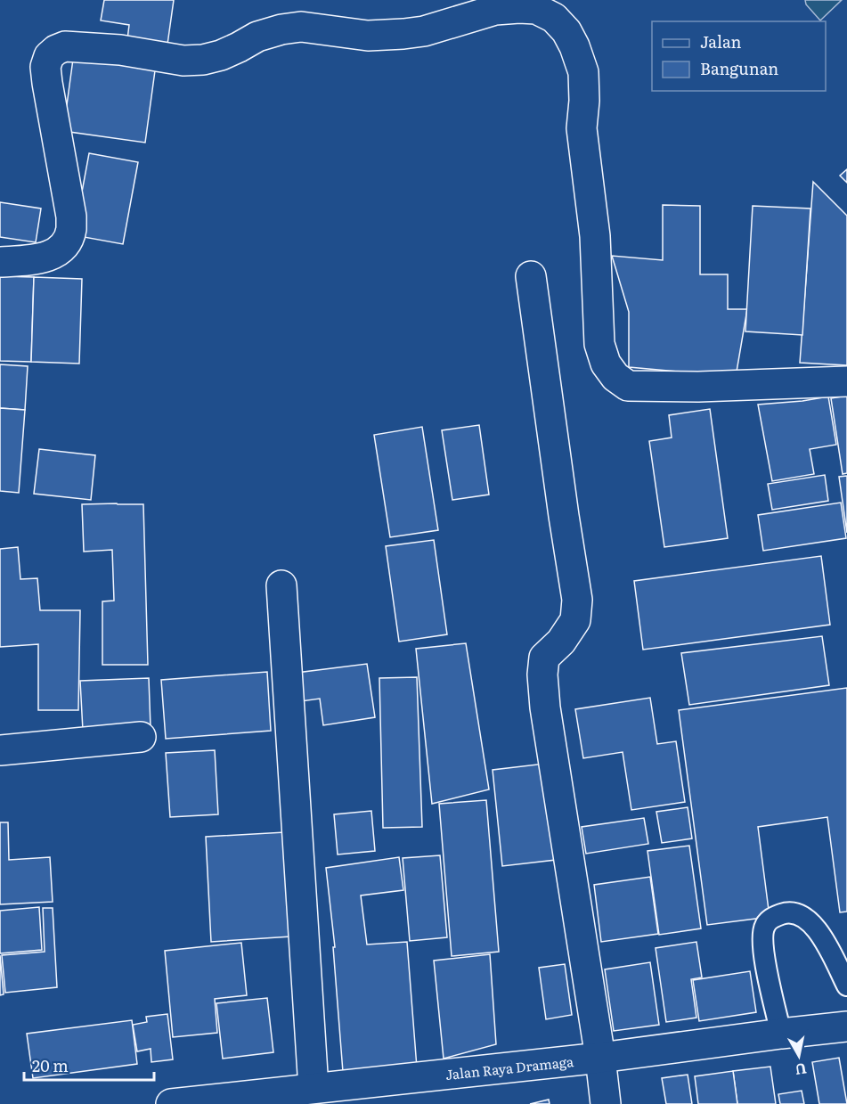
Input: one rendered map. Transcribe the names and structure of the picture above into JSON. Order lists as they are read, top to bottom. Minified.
{"streets":{"main road":["Jalan Raya Dramaga"]},"legend":["Jalan","Bangunan"],"scale_bar":"20 m","north":"bottom"}
